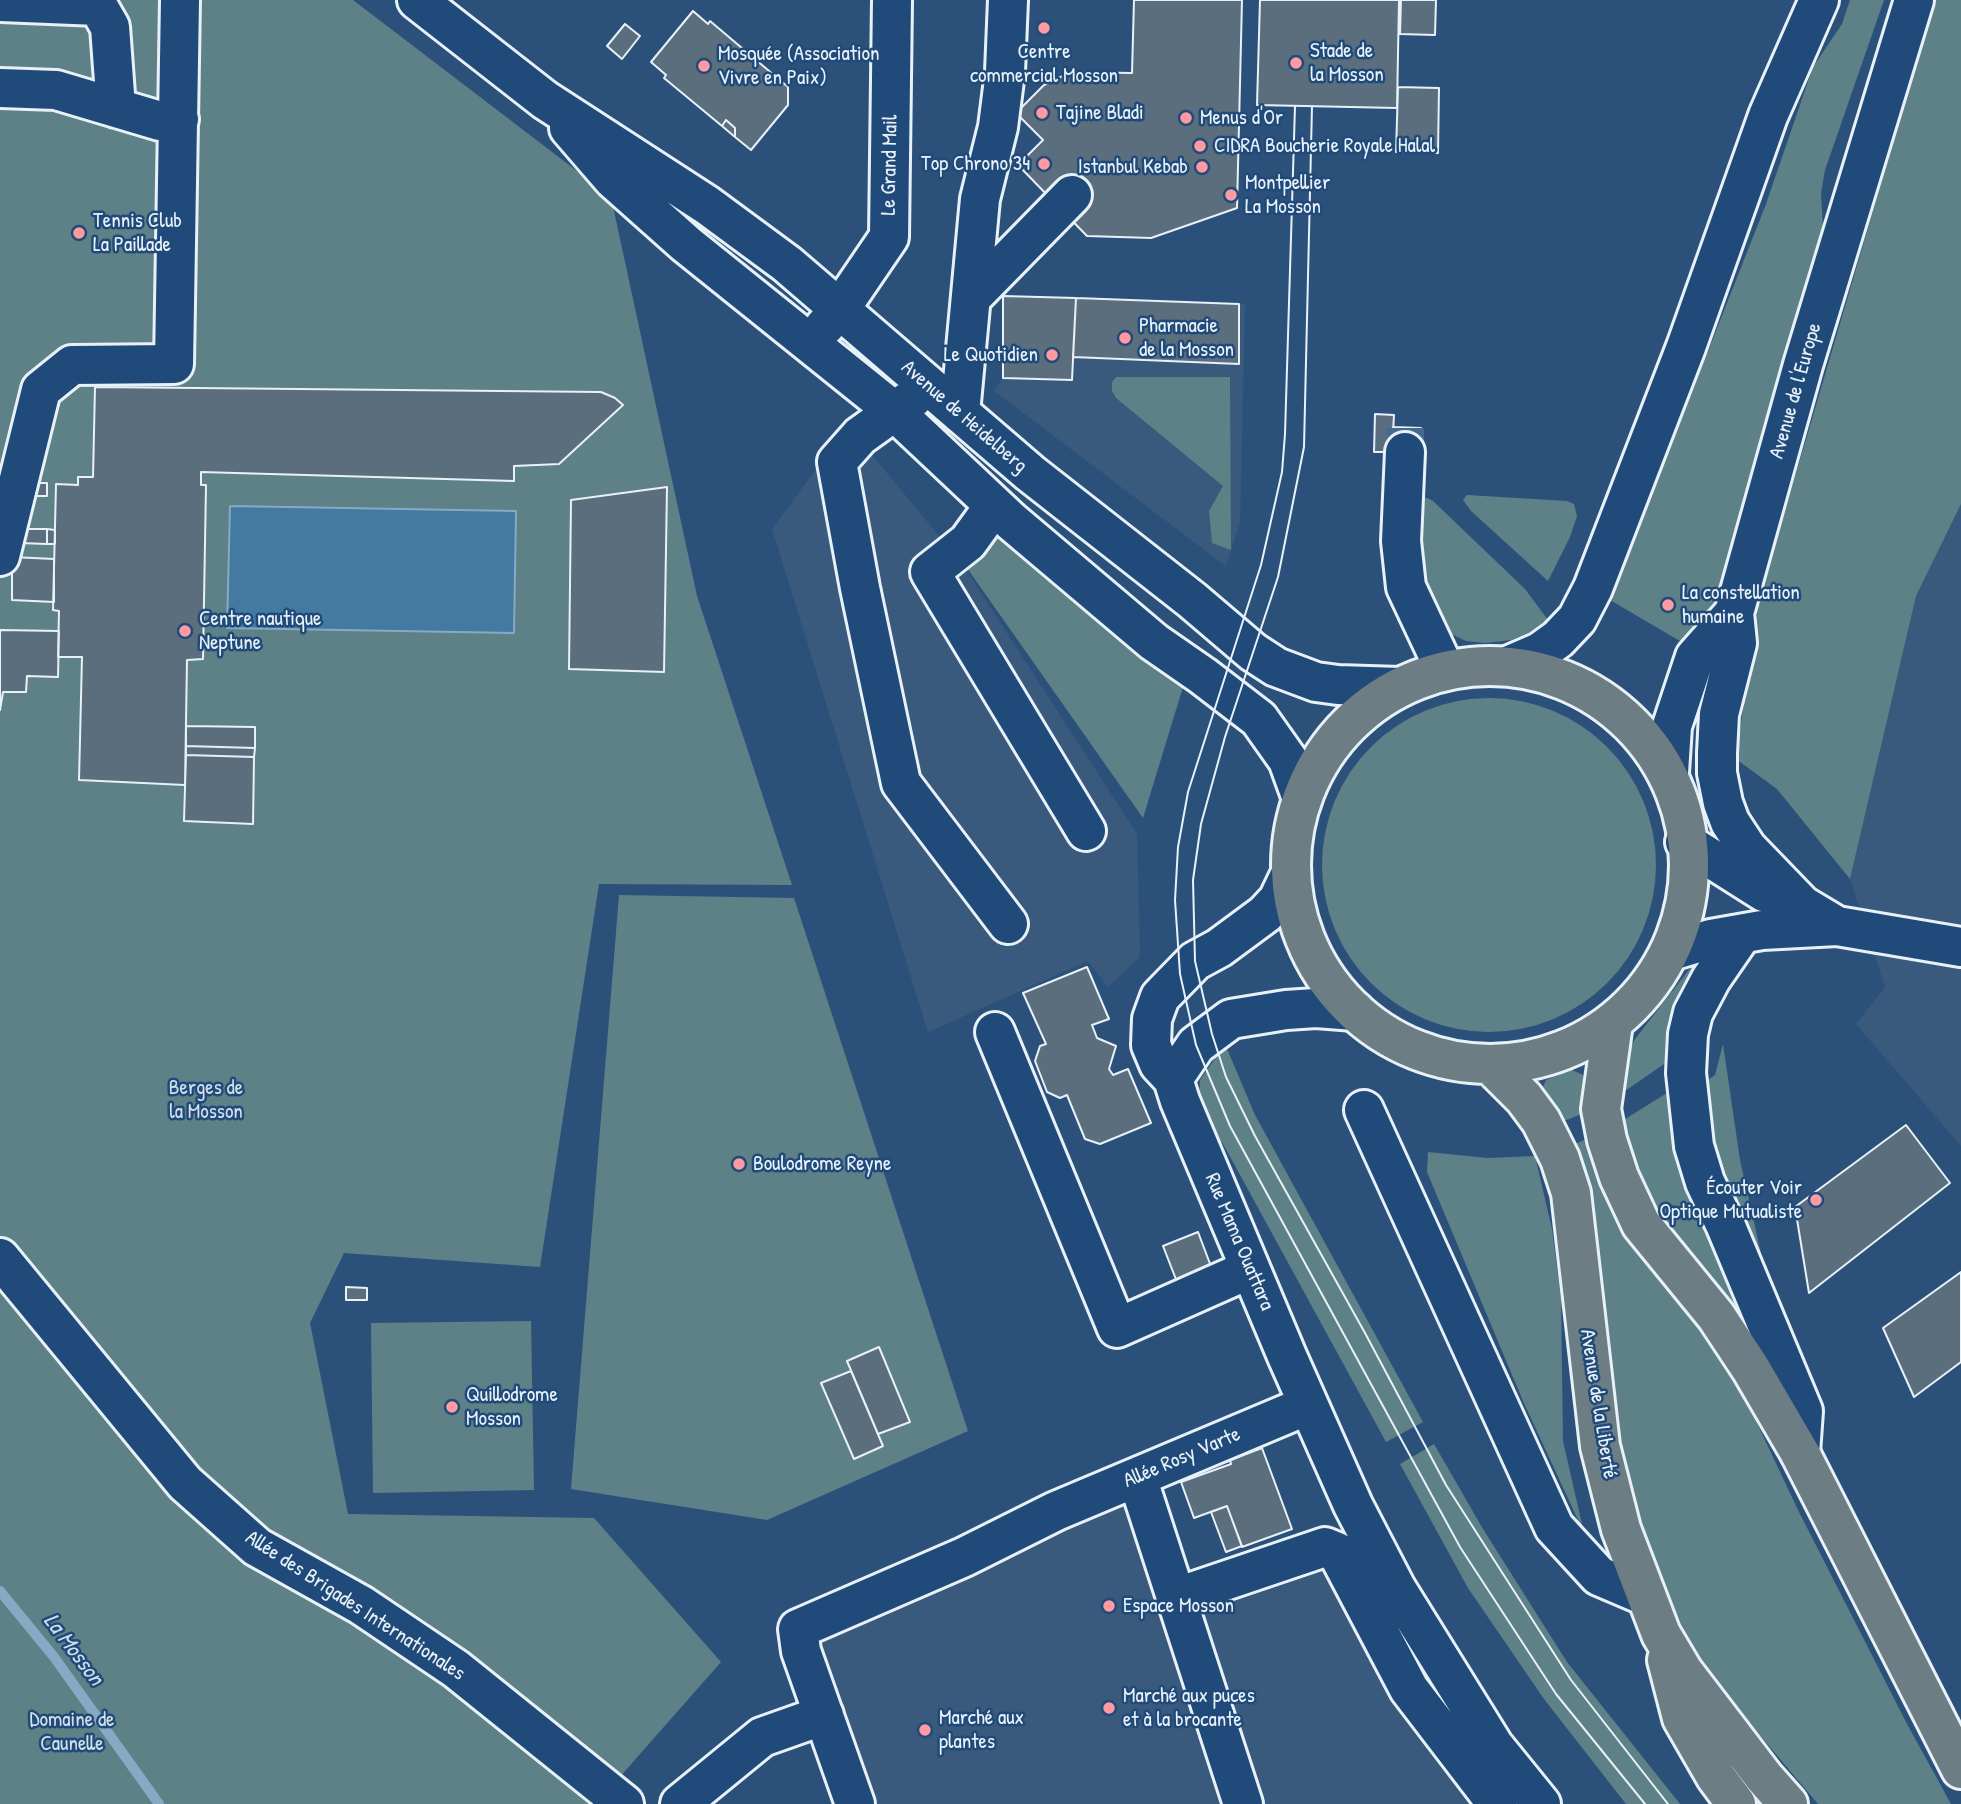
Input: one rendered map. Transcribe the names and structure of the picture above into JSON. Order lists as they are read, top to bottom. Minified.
{"streets":{"main road":["Avenue de la Liberté"],"street":["Le Grand Mail","Avenue de l'Europe","Avenue de Heidelberg","Rue Mama Ouattara","Allée Rosy Varte","Allée des Brigades Internationales"]},"crossings":[["Le Grand Mail","Avenue de Heidelberg"],["Rue Mama Ouattara","Allée Rosy Varte"]],"water":["La Mosson"],"parks":["Berges de la Mosson","Domaine de Caunelle"],"places":["Centre commercial Mosson","Stade de la Mosson","Mosquée (Association Vivre en Paix)","Tajine Bladi","Menus d'Or","CIDRA Boucherie Royale Halal","Top Chrono 34","Istanbul Kebab","Montpellier La Mosson","Tennis Club La Paillade","Pharmacie de la Mosson","Le Quotidien","La constellation humaine","Centre nautique Neptune","Boulodrome Reyne","Écouter Voir Optique Mutualiste","Quillodrome Mosson","Espace Mosson","Marché aux puces et à la brocante","Marché aux plantes"]}
